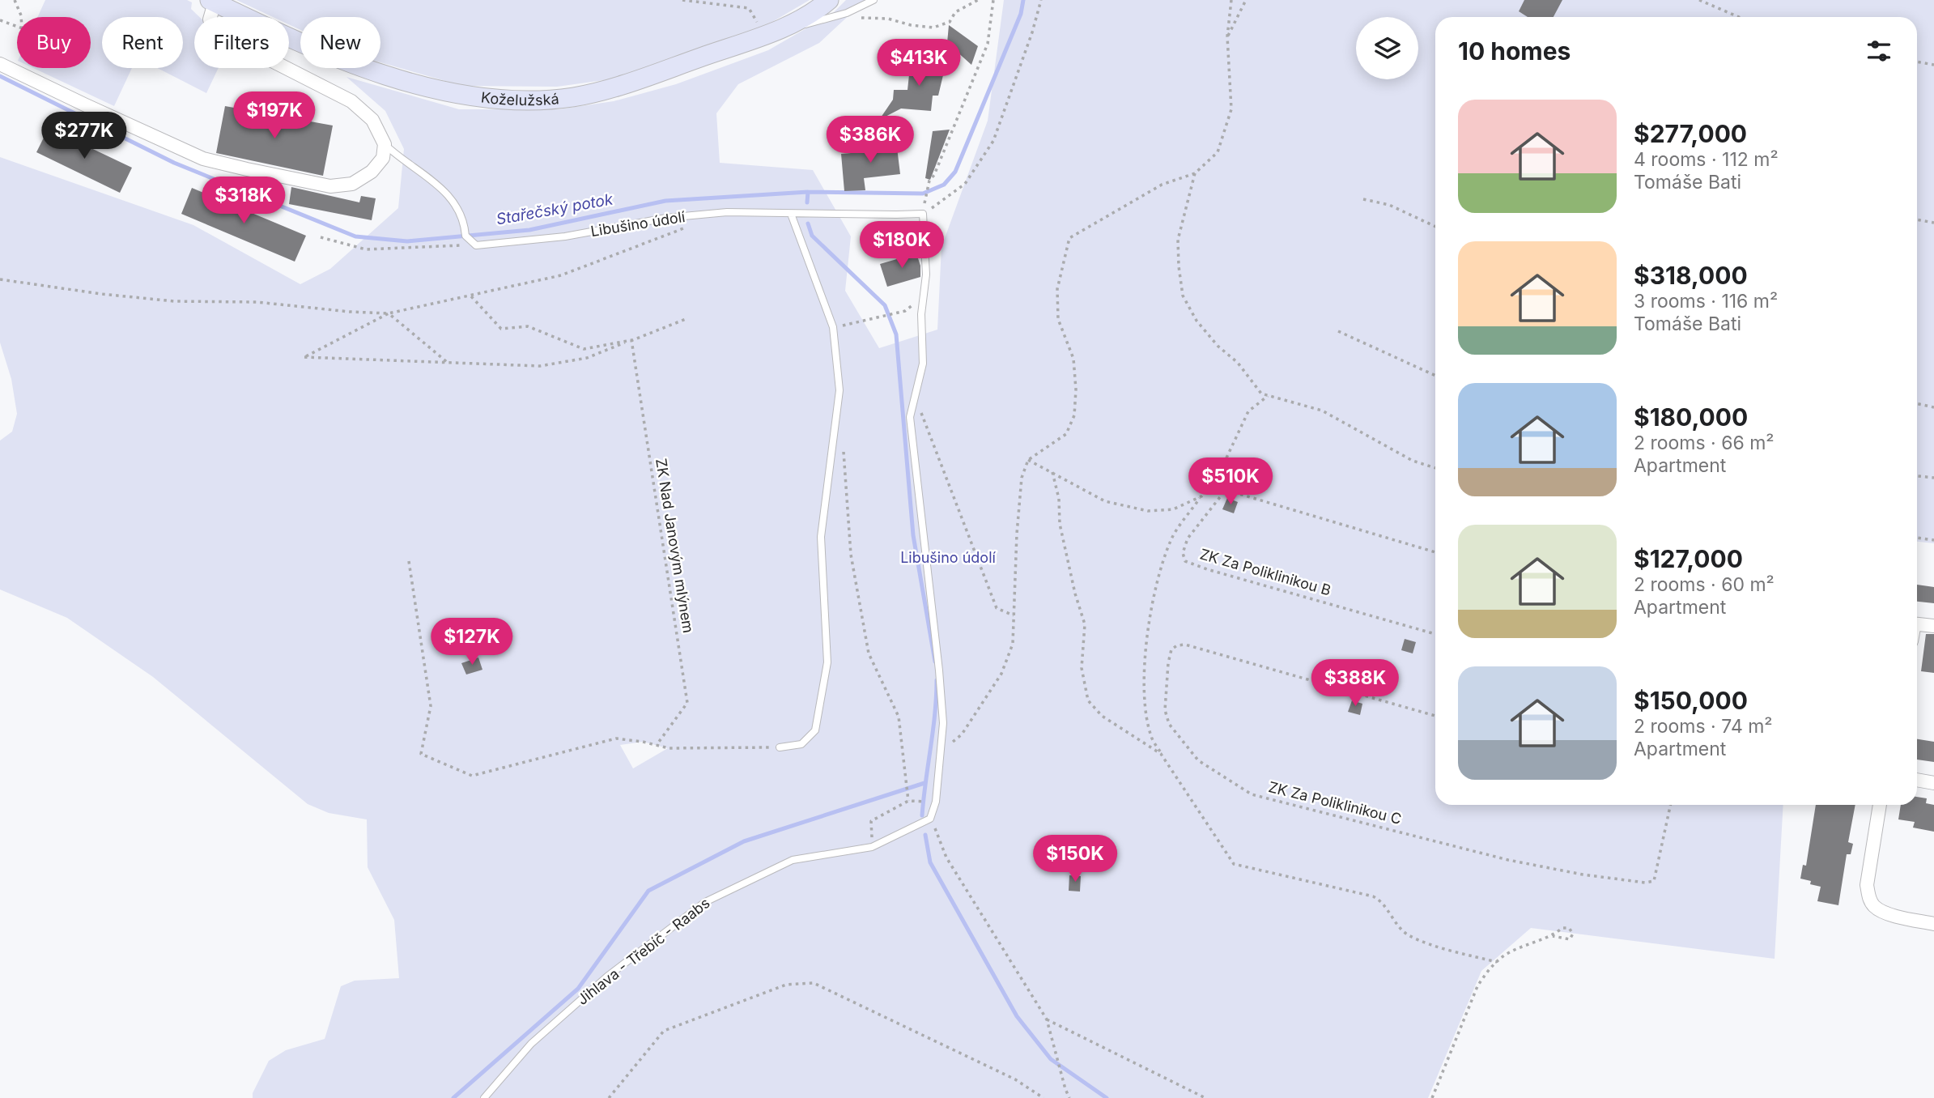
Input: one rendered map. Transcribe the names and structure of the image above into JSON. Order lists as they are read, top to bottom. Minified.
{"streets":{"main road":["Koželužská"],"lane":["Libušino údolí","Jihlava - Třebíč - Raabs"],"path":["ZK Nad Janovým mlýnem","ZK Za Poliklinikou B","ZK Za Poliklinikou C"]},"water":["Stařečský potok"],"parks":["Libušino údolí"],"page":{"chip":["Buy","Rent","Filters","New"],"heading":"10 homes","price":["$413K","$197K","$277K","$386K","$318K","$180K","$510K","$127K","$388K","$150K"],"list":[{"name":"$277,000","note":"4 rooms · 112 m² · Tomáše Bati"},{"name":"$318,000","note":"3 rooms · 116 m² · Tomáše Bati"},{"name":"$180,000","note":"2 rooms · 66 m² · Apartment"},{"name":"$127,000","note":"2 rooms · 60 m² · Apartment"},{"name":"$150,000","note":"2 rooms · 74 m² · Apartment"}]}}
